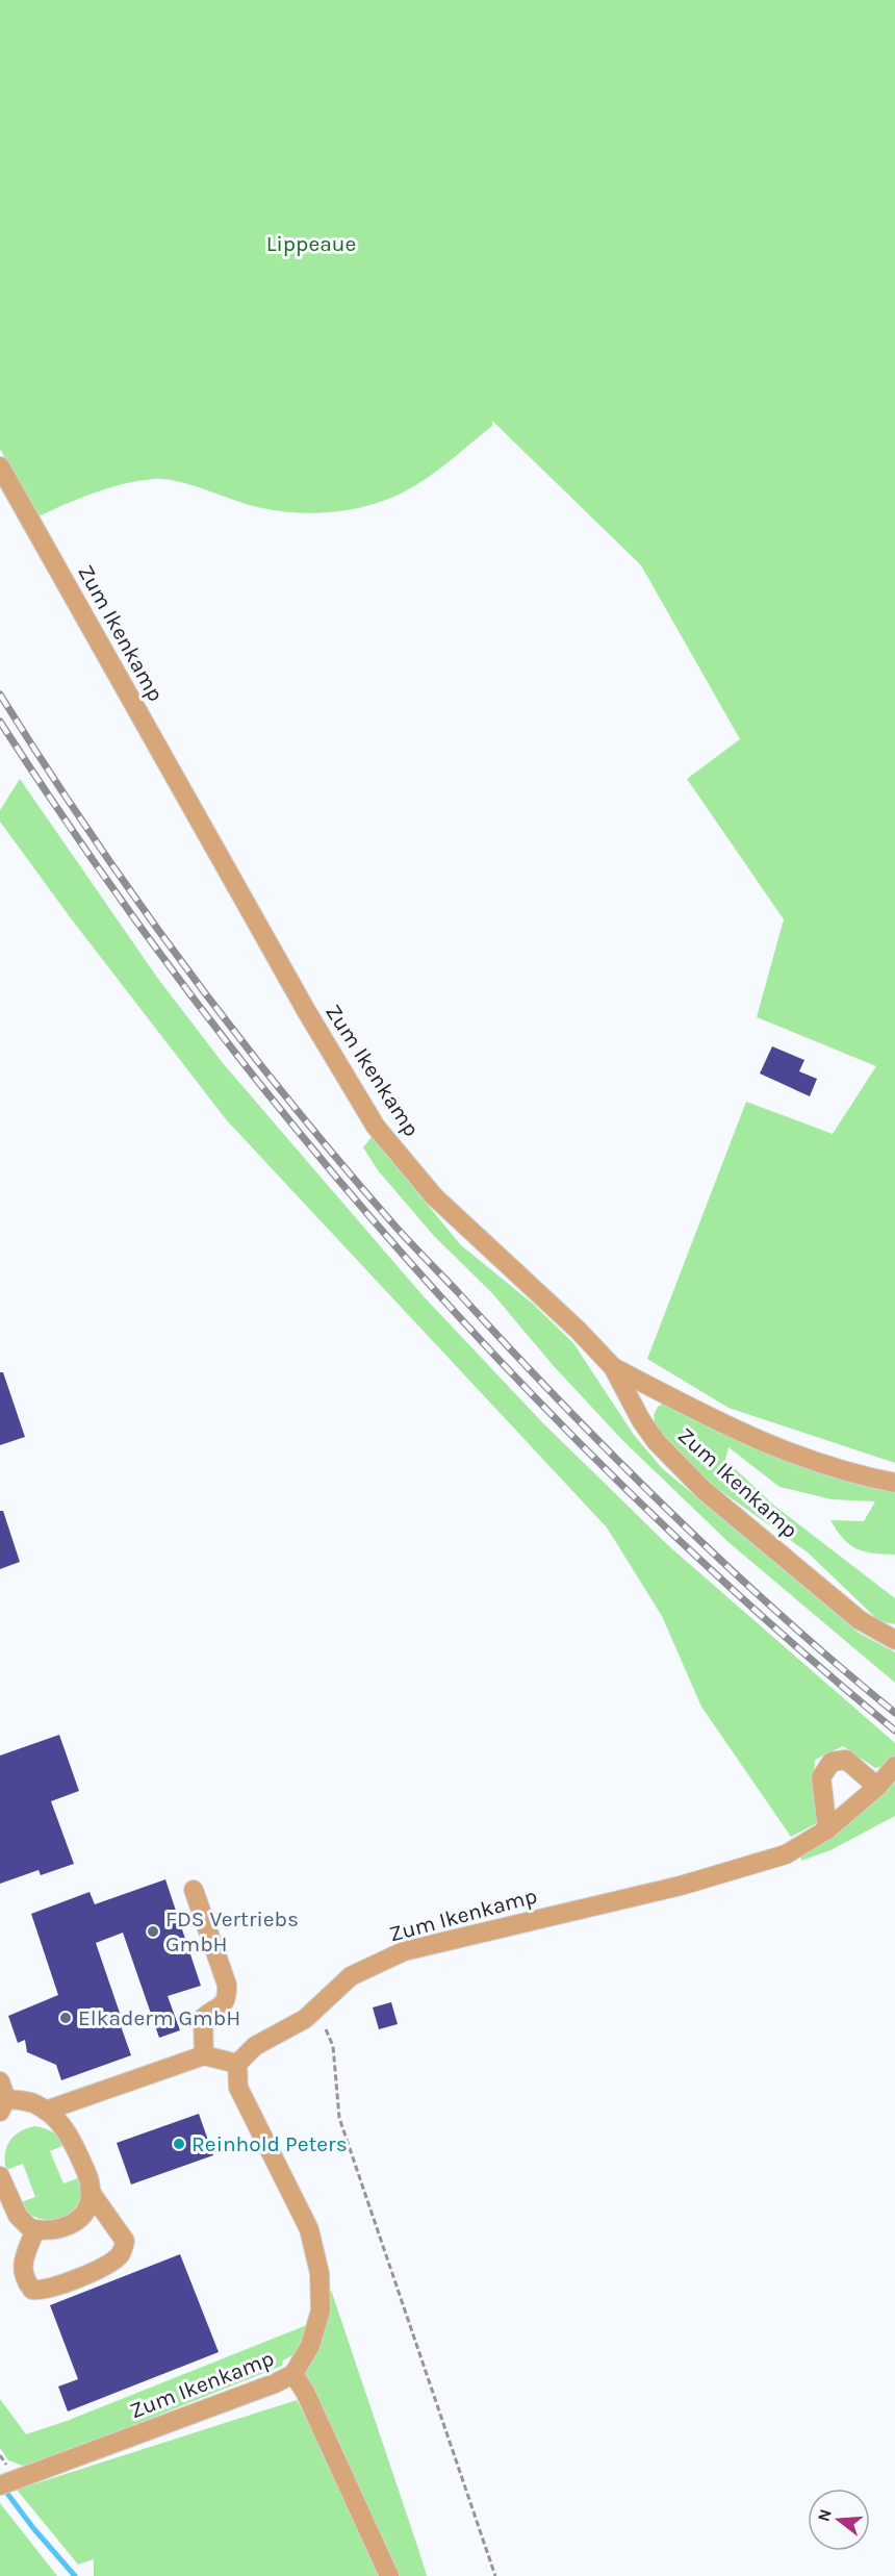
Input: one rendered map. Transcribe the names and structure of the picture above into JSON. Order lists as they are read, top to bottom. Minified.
{"streets":{"street":["Zum Ikenkamp"]},"parks":["Lippeaue"],"places":["FDS Vertriebs GmbH","Elkaderm GmbH","Reinhold Peters"],"north":"left"}
